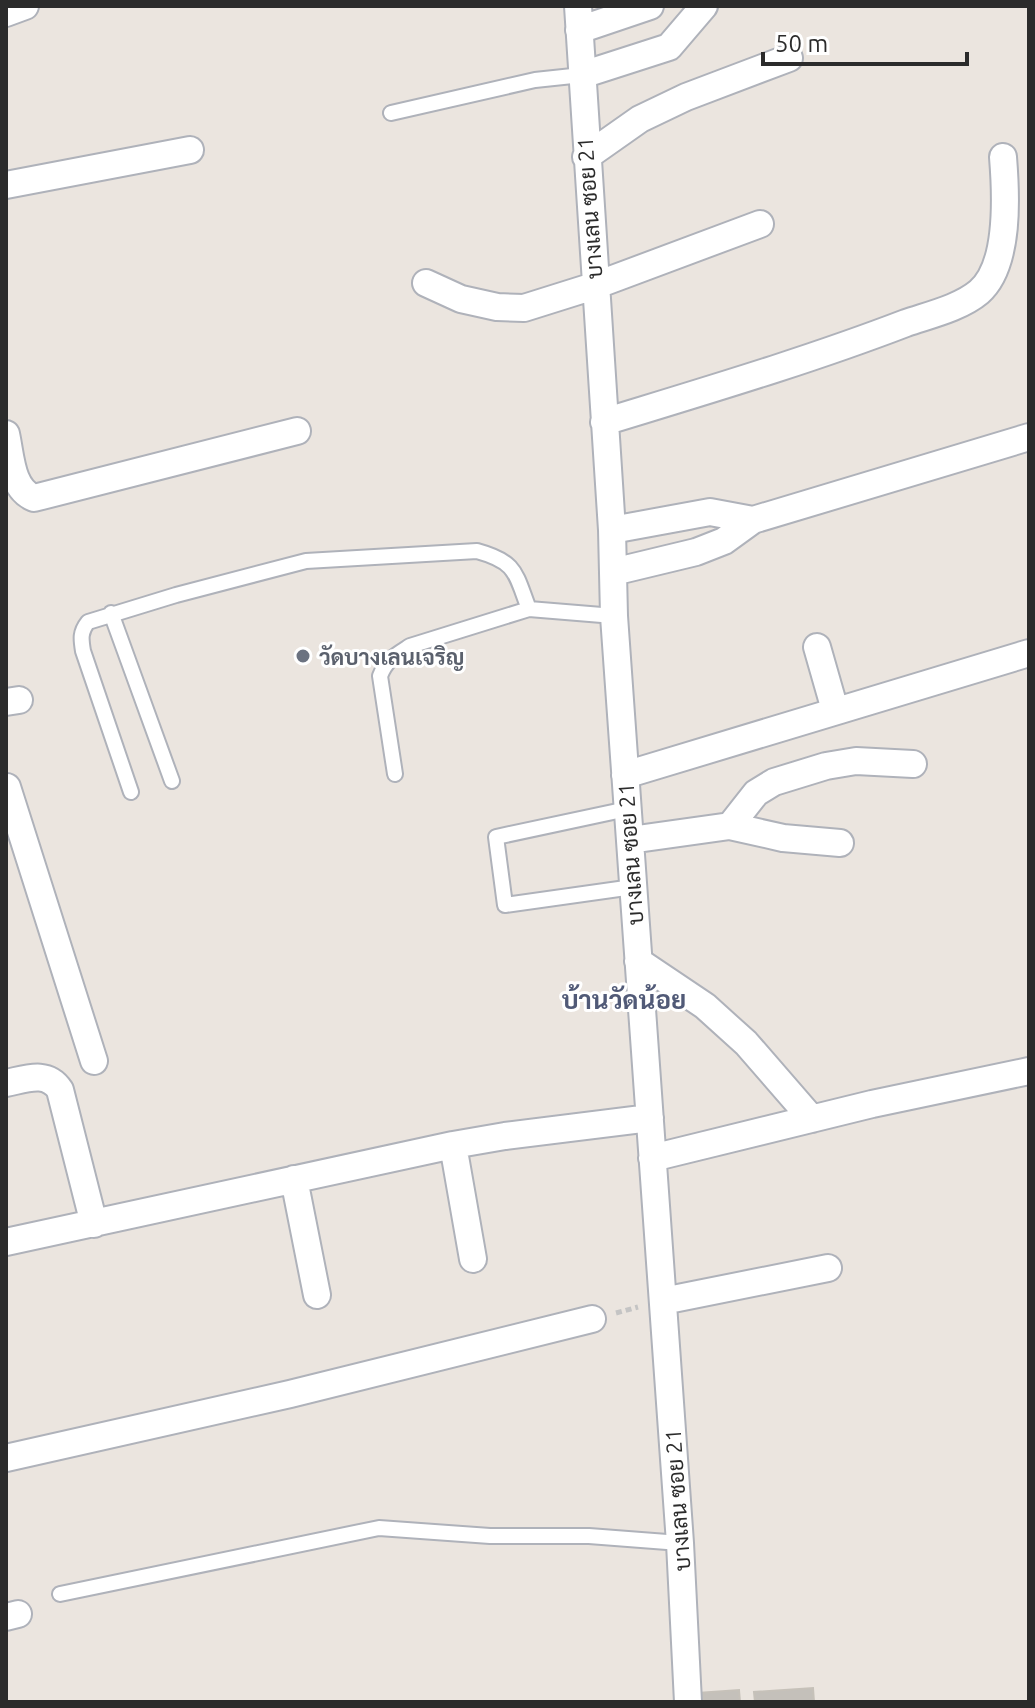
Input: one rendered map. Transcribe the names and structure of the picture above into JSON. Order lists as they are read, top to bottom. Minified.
{"streets":{"street":["บางเลน ซอย 21"]},"districts":["บ้านวัดน้อย"],"places":["วัดบางเลนเจริญ"],"scale_bar":"50 m"}
